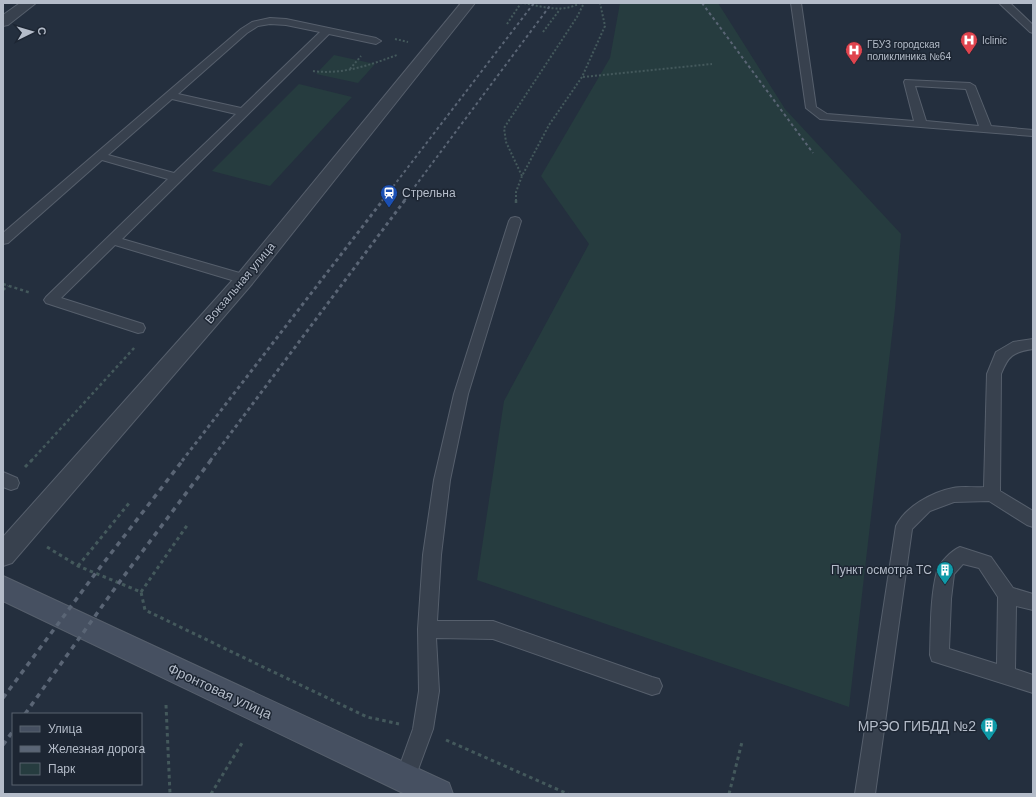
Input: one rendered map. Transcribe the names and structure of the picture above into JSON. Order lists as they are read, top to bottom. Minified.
{"streets":{"main road":["Фронтовая улица"],"street":["Вокзальная улица"]},"places":{"hospital":["Iclinic","ГБУЗ городская поликлиника №64"],"station":["Стрельна"],"building":["Пункт осмотра ТС","МРЭО ГИБДД №2"]},"legend":["Улица","Железная дорога","Парк"],"north":"right"}
